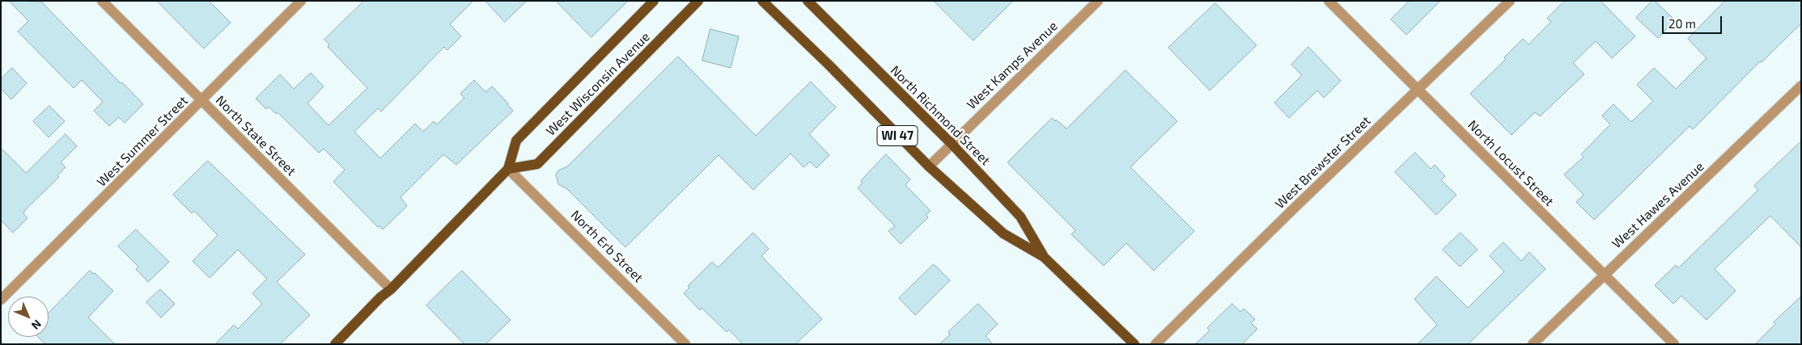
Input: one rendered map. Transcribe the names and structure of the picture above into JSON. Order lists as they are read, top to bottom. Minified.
{"streets":{"main road":["West Wisconsin Avenue","North Richmond Street","WI 47"],"street":["West Kamps Avenue","North State Street","West Summer Street","West Brewster Street","North Locust Street","West Hawes Avenue","North Erb Street"]},"crossings":[["West Kamps Avenue","North Richmond Street"],["West Wisconsin Avenue","North State Street"],["West Wisconsin Avenue","North Erb Street"],["North State Street","West Summer Street"],["West Brewster Street","North Locust Street"],["North Locust Street","West Hawes Avenue"]],"scale_bar":"20 m","north":"bottom right"}
